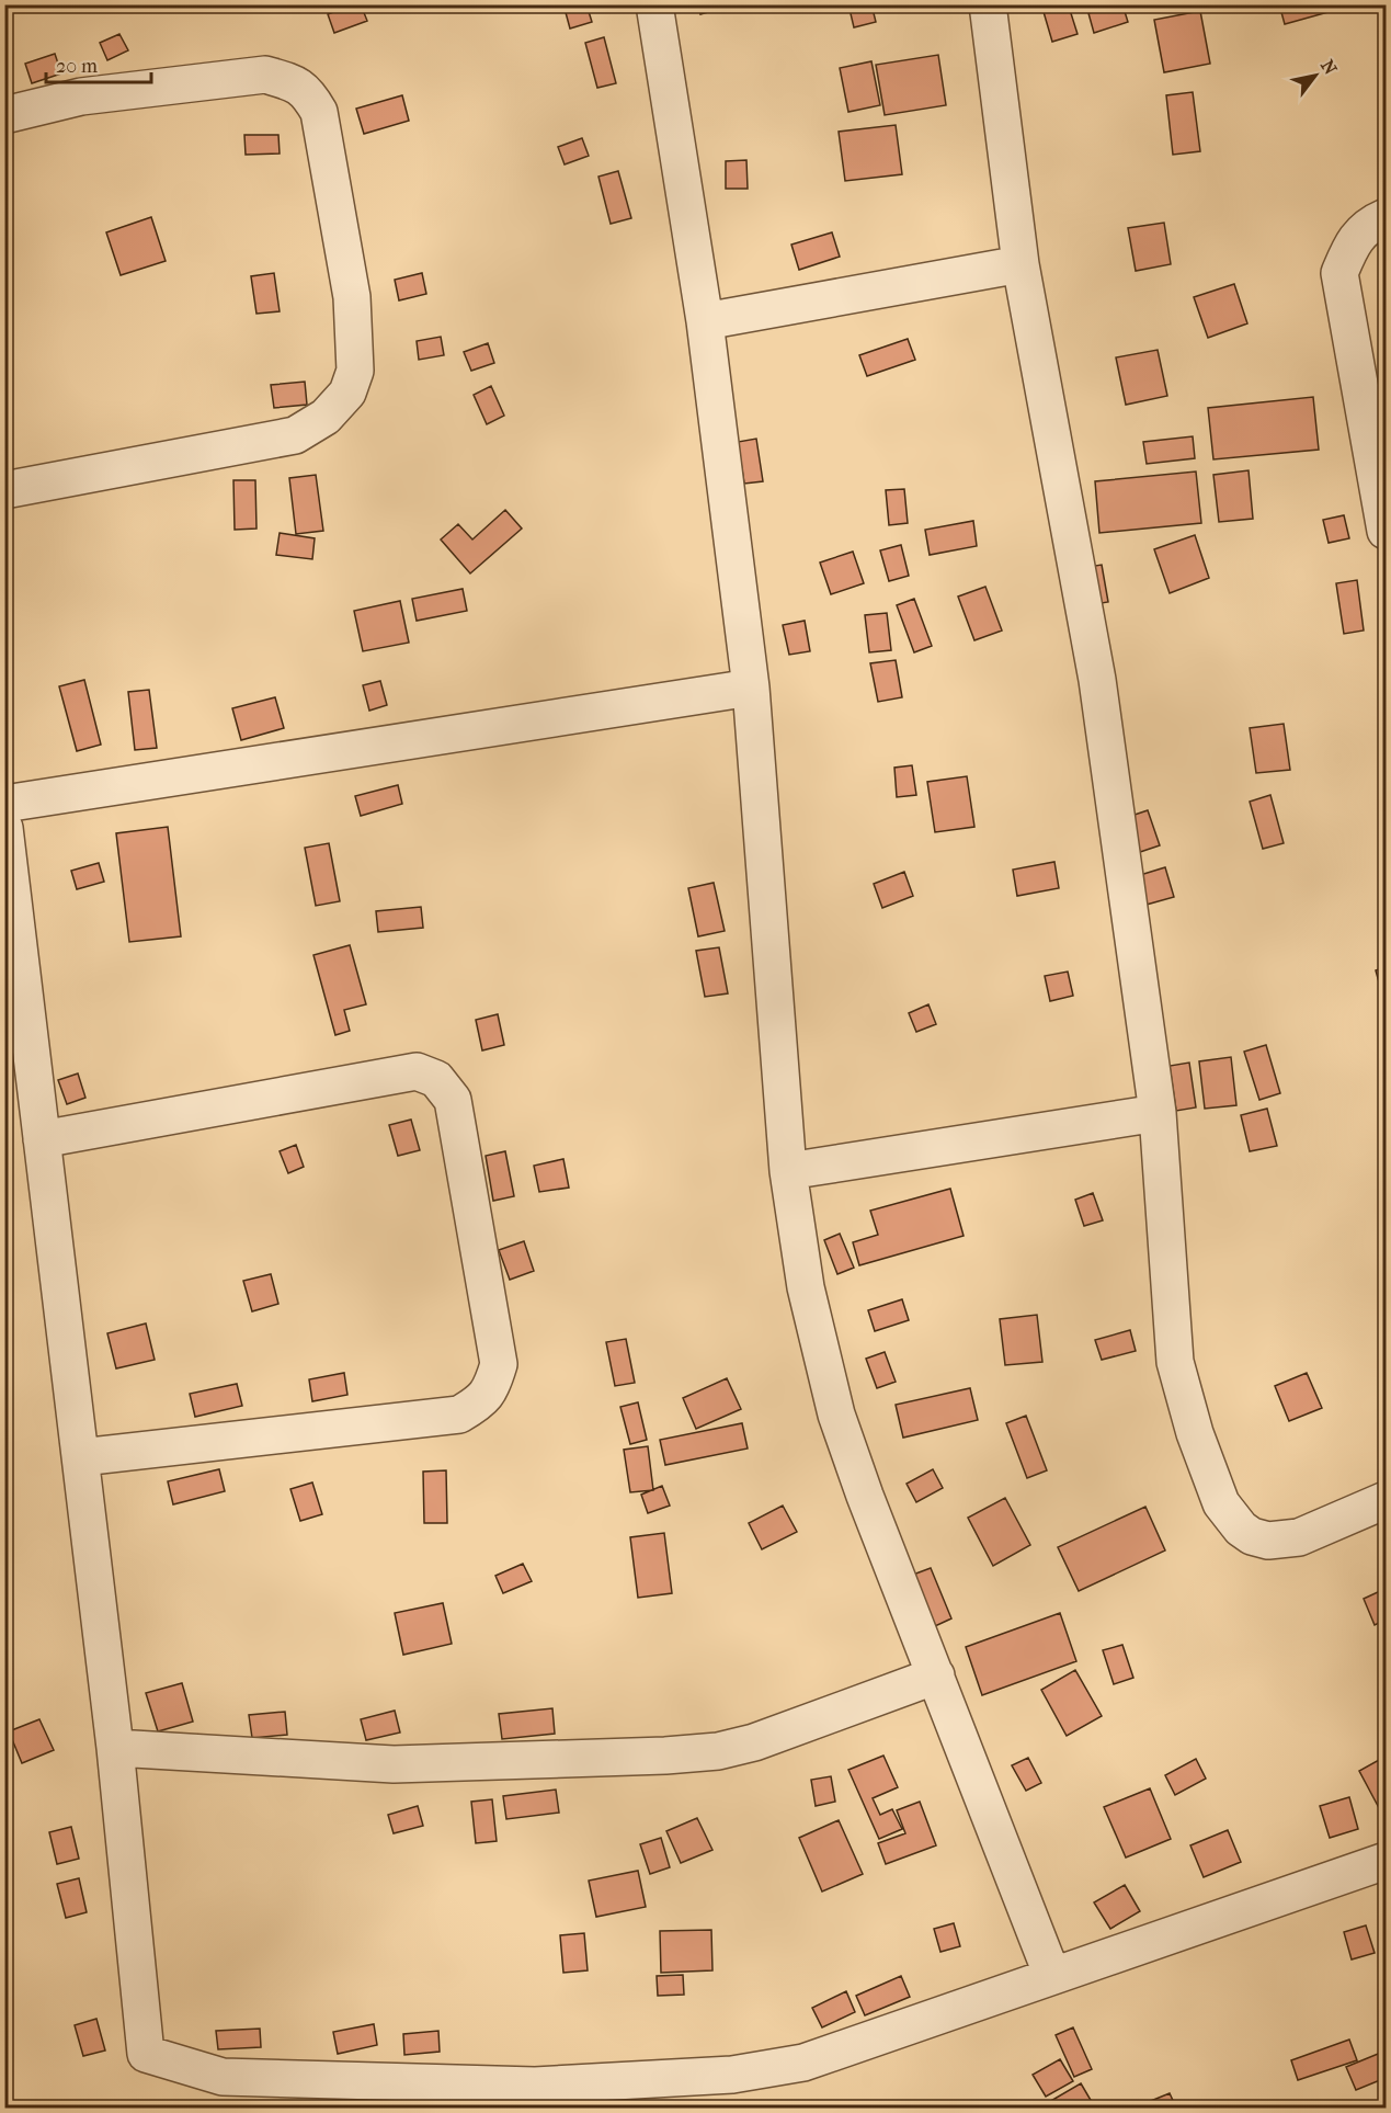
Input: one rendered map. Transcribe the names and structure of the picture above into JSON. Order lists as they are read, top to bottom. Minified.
{"scale_bar":"20 m","north":"top right"}
